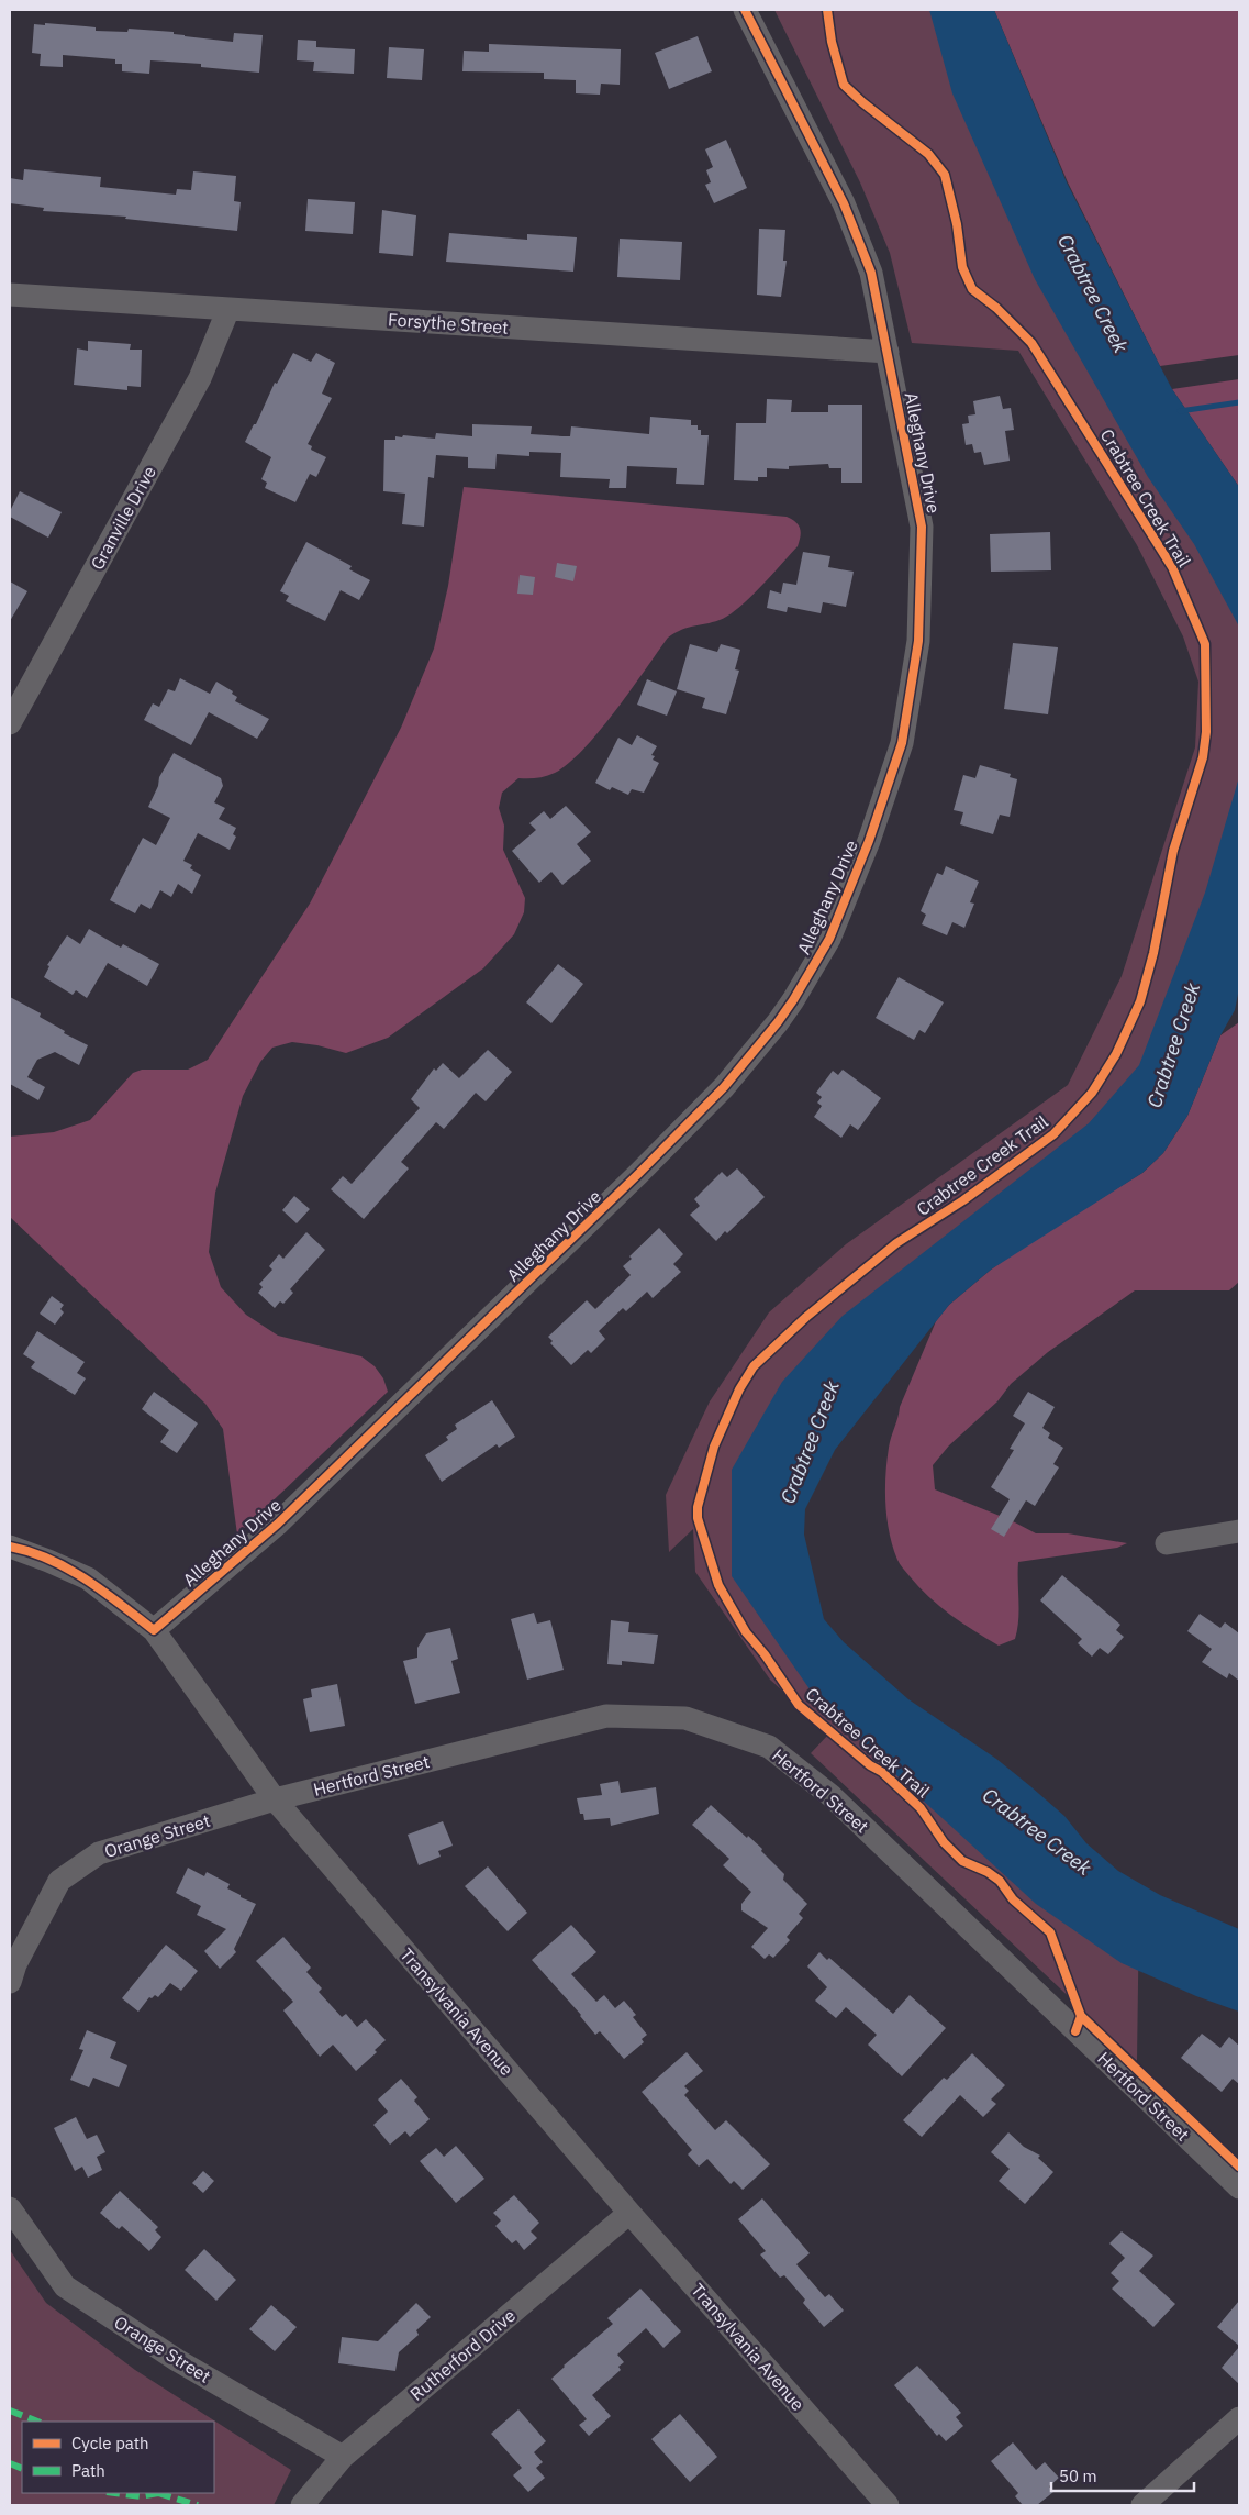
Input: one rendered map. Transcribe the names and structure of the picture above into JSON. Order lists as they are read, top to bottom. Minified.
{"streets":{"street":["Forsythe Street","Alleghany Drive","Granville Drive","Hertford Street","Orange Street","Transylvania Avenue","Rutherford Drive"],"cycle path":["Crabtree Creek Trail"]},"crossings":[["Forsythe Street","Alleghany Drive"],["Forsythe Street","Granville Drive"],["Alleghany Drive","Transylvania Avenue"],["Hertford Street","Orange Street"],["Hertford Street","Transylvania Avenue"],["Orange Street","Transylvania Avenue"],["Orange Street","Rutherford Drive"],["Transylvania Avenue","Rutherford Drive"]],"water":["Crabtree Creek"],"legend":["Cycle path","Path"],"scale_bar":"50 m"}
